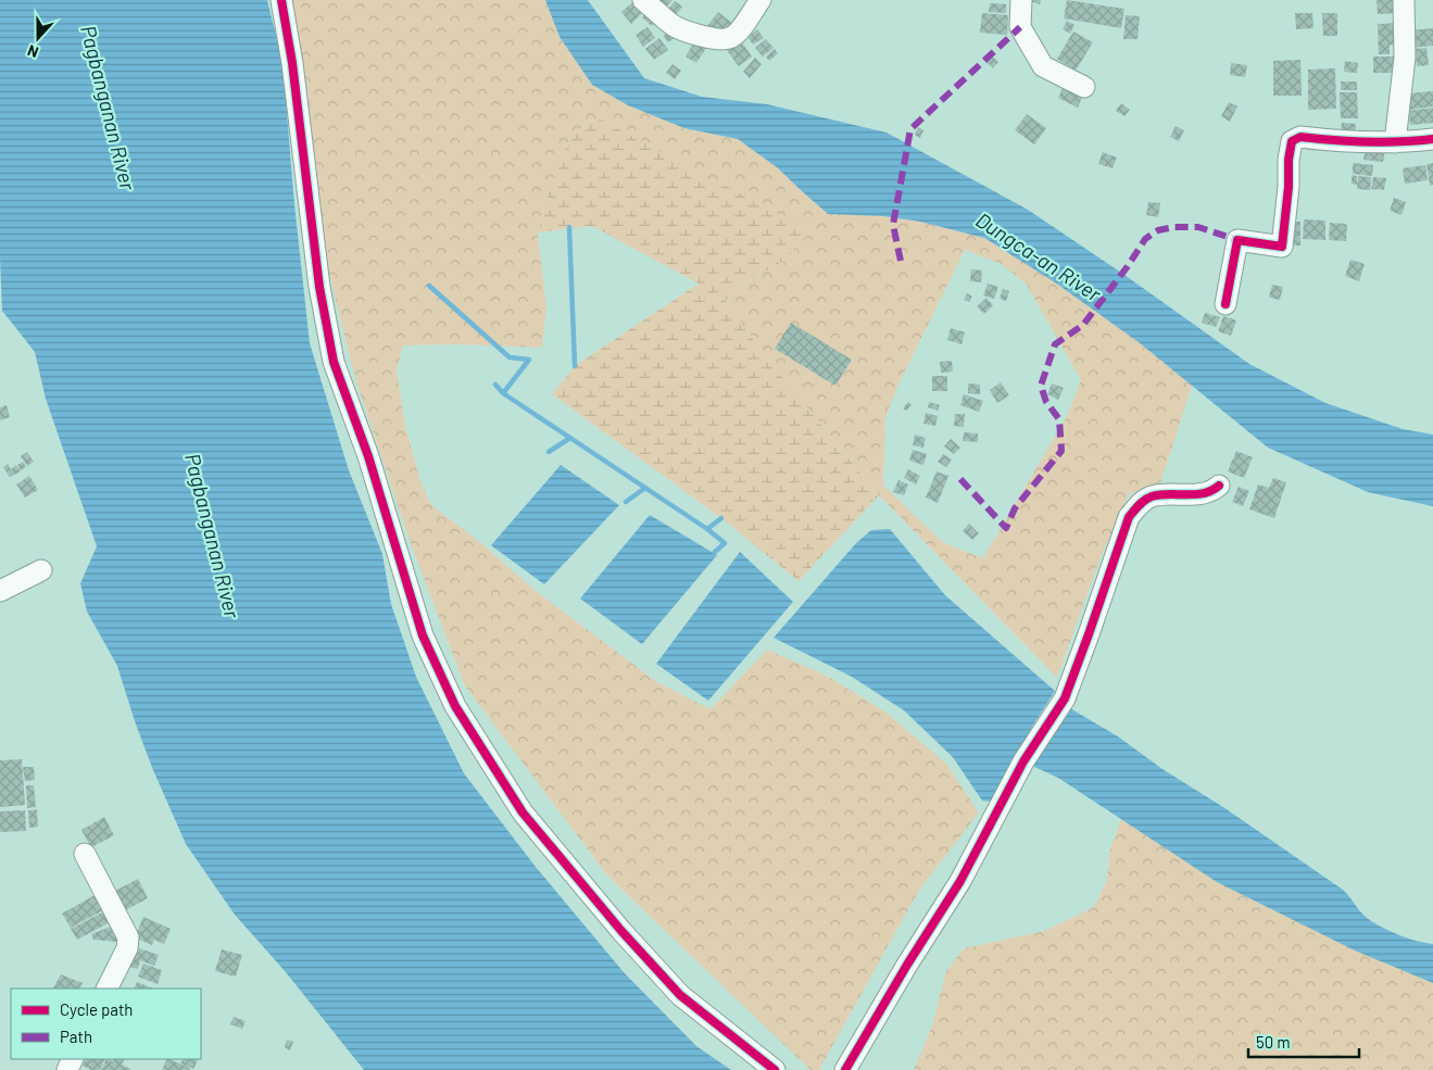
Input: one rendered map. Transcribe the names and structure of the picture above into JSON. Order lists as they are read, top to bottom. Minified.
{"water":["Pagbanganan River","Dungca-an River"],"legend":["Cycle path","Path"],"scale_bar":"50 m","north":"bottom"}
